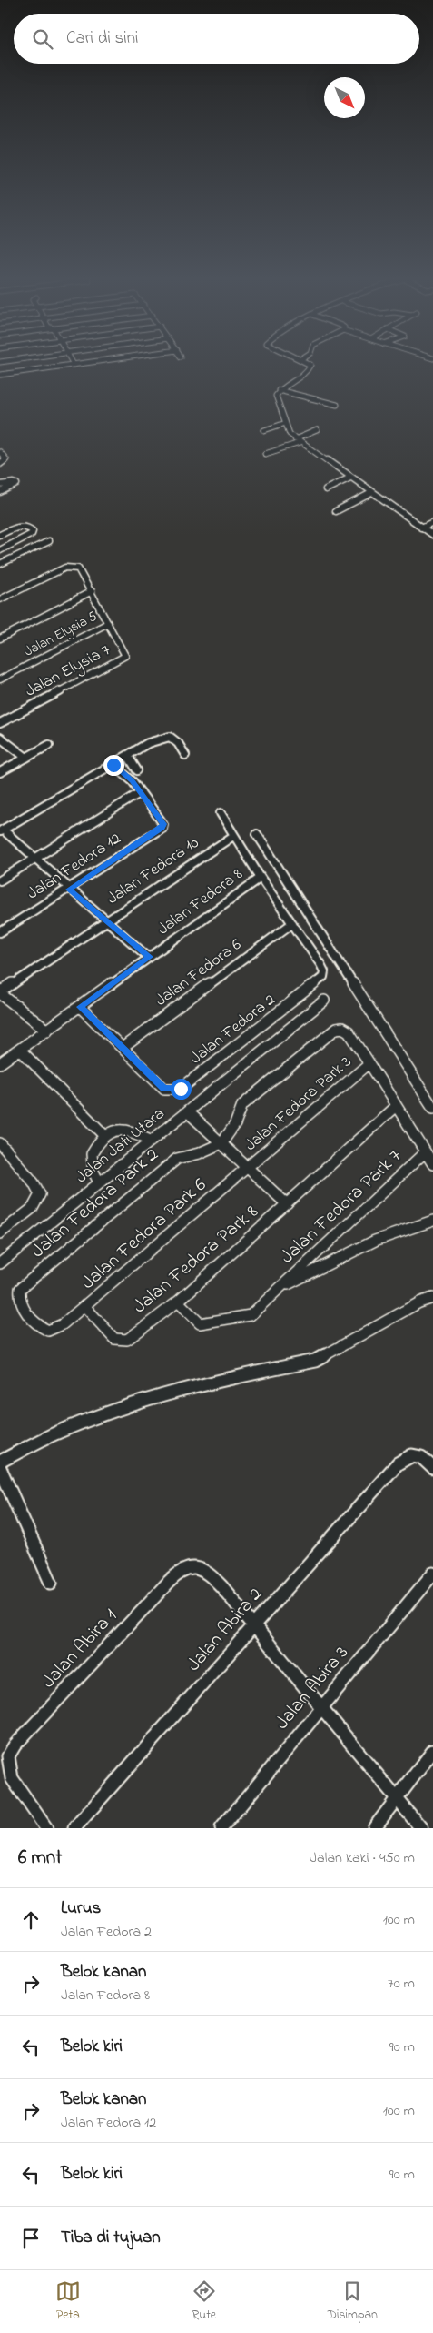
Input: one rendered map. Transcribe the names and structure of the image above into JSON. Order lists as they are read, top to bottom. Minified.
{"streets":{"street":["Jalan Elysia 5","Jalan Elysia 7","Jalan Fedora 12","Jalan Fedora 10","Jalan Fedora 8","Jalan Fedora 6","Jalan Fedora 2","Jalan Fedora Park 3","Jalan Jati Utara","Jalan Fedora Park 2","Jalan Fedora Park 7","Jalan Fedora Park 6","Jalan Fedora Park 8","Jalan Abira 2","Jalan Abira 1","Jalan Abira 3"]},"crossings":[["Jalan Elysia 5","Jalan Elysia 7"],["Jalan Fedora 8","Jalan Fedora 2"],["Jalan Fedora 6","Jalan Fedora 2"],["Jalan Fedora Park 3","Jalan Fedora Park 6"],["Jalan Fedora Park 2","Jalan Fedora Park 6"],["Jalan Fedora Park 6","Jalan Fedora Park 8"],["Jalan Abira 2","Jalan Abira 1"]],"north":"bottom right","page":{"search":"Cari di sini","heading":["6 mnt","Jalan kaki · 450 m"],"list":[["Lurus","Jalan Fedora 2","100 m"],["Belok kanan","Jalan Fedora 8","70 m"],["Belok kiri","90 m"],["Belok kanan","Jalan Fedora 12","100 m"],["Belok kiri","90 m"],"Tiba di tujuan"],"nav":["Peta","Rute","Disimpan"]}}
